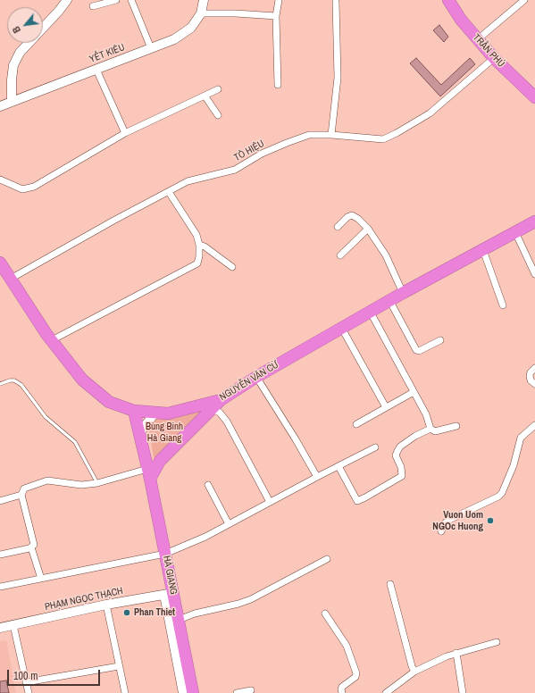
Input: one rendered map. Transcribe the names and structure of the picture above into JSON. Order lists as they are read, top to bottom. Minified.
{"streets":{"highway":["TRẦN PHÚ","NGUYỄN VĂN CỪ","HÀ GIANG"],"street":["YẾT KIÊU","TÔ HIỆU","PHẠM NGỌC THẠCH"]},"crossings":[["TRẦN PHÚ","TÔ HIỆU"],["TÔ HIỆU","NGUYỄN VĂN CỪ"],["NGUYỄN VĂN CỪ","HÀ GIANG"],["HÀ GIANG","PHẠM NGỌC THẠCH"]],"parks":["Bùng Binh Hà Giang"],"places":["Vuon Uom NGOc Huong","Phan Thiet"],"scale_bar":"100 m","north":"bottom left"}
